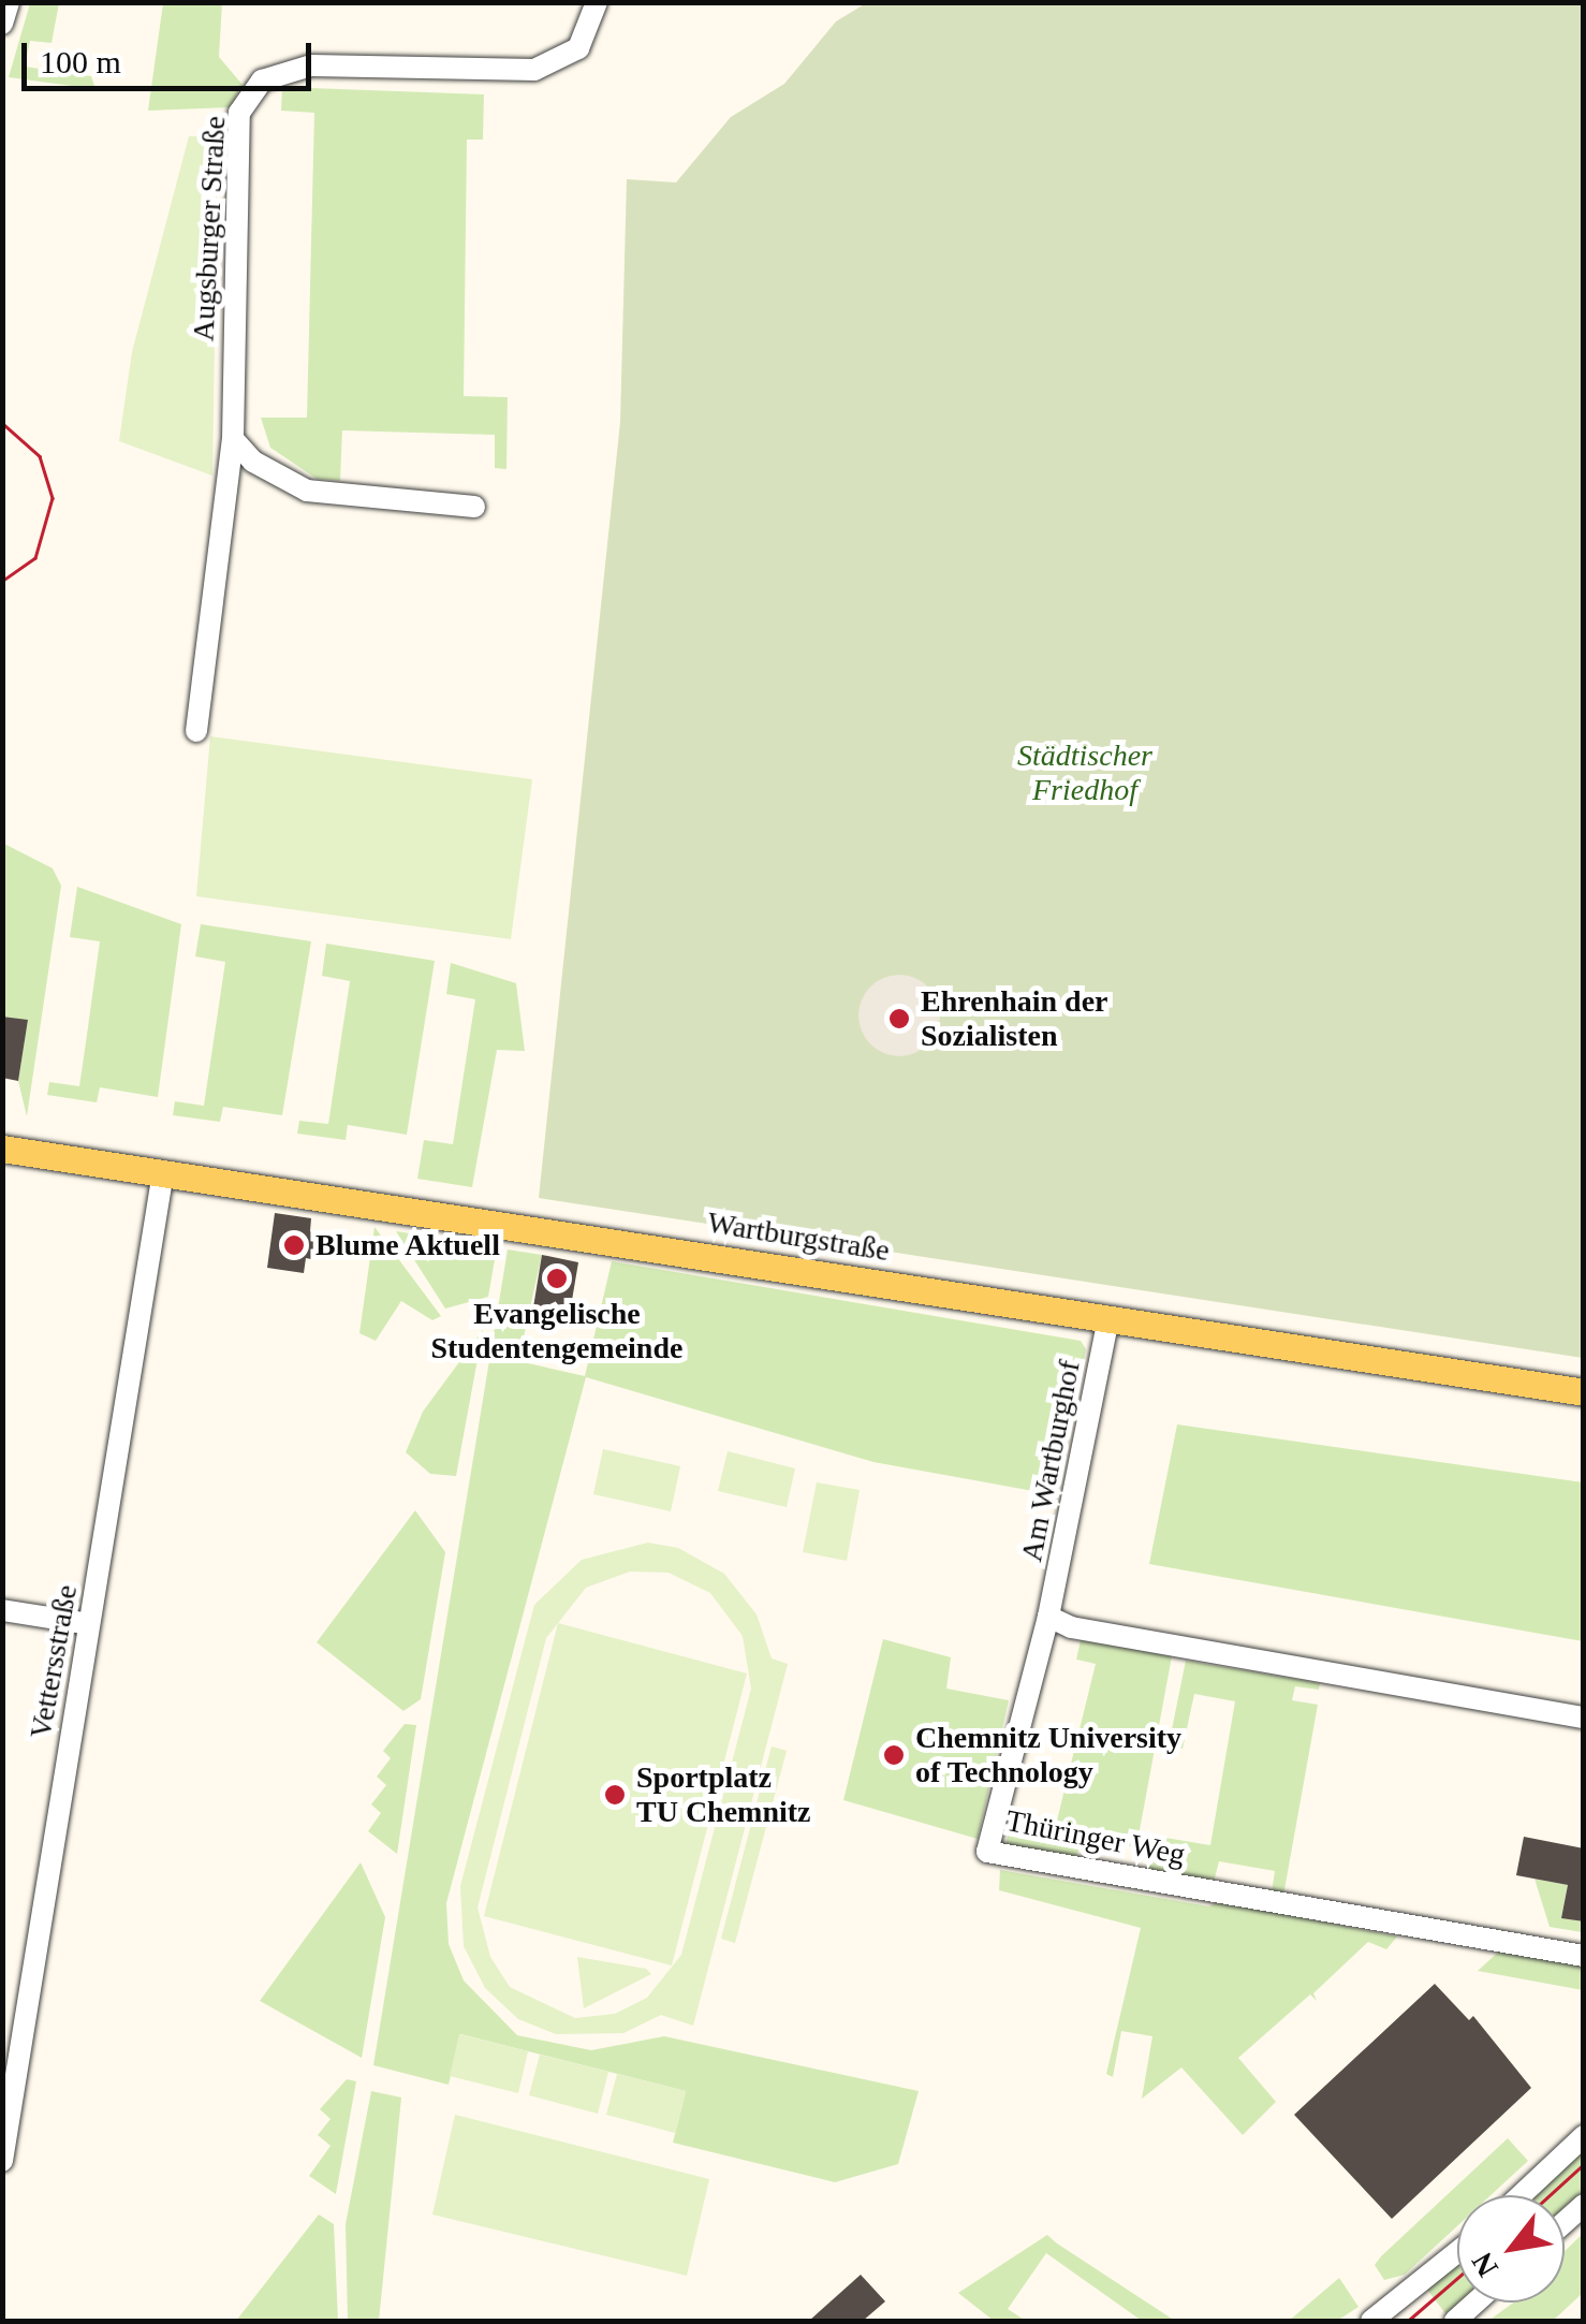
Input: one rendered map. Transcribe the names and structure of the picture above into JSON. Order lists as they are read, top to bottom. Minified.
{"streets":{"main road":["Wartburgstraße"],"street":["Augsburger Straße","Am Wartburghof","Vettersstraße","Thüringer Weg"]},"crossings":[["Wartburgstraße","Am Wartburghof"],["Wartburgstraße","Vettersstraße"],["Am Wartburghof","Thüringer Weg"]],"parks":["Städtischer Friedhof"],"places":["Ehrenhain der Sozialisten","Blume Aktuell","Evangelische Studentengemeinde","Chemnitz University of Technology","Sportplatz TU Chemnitz"],"scale_bar":"100 m","north":"bottom left"}
